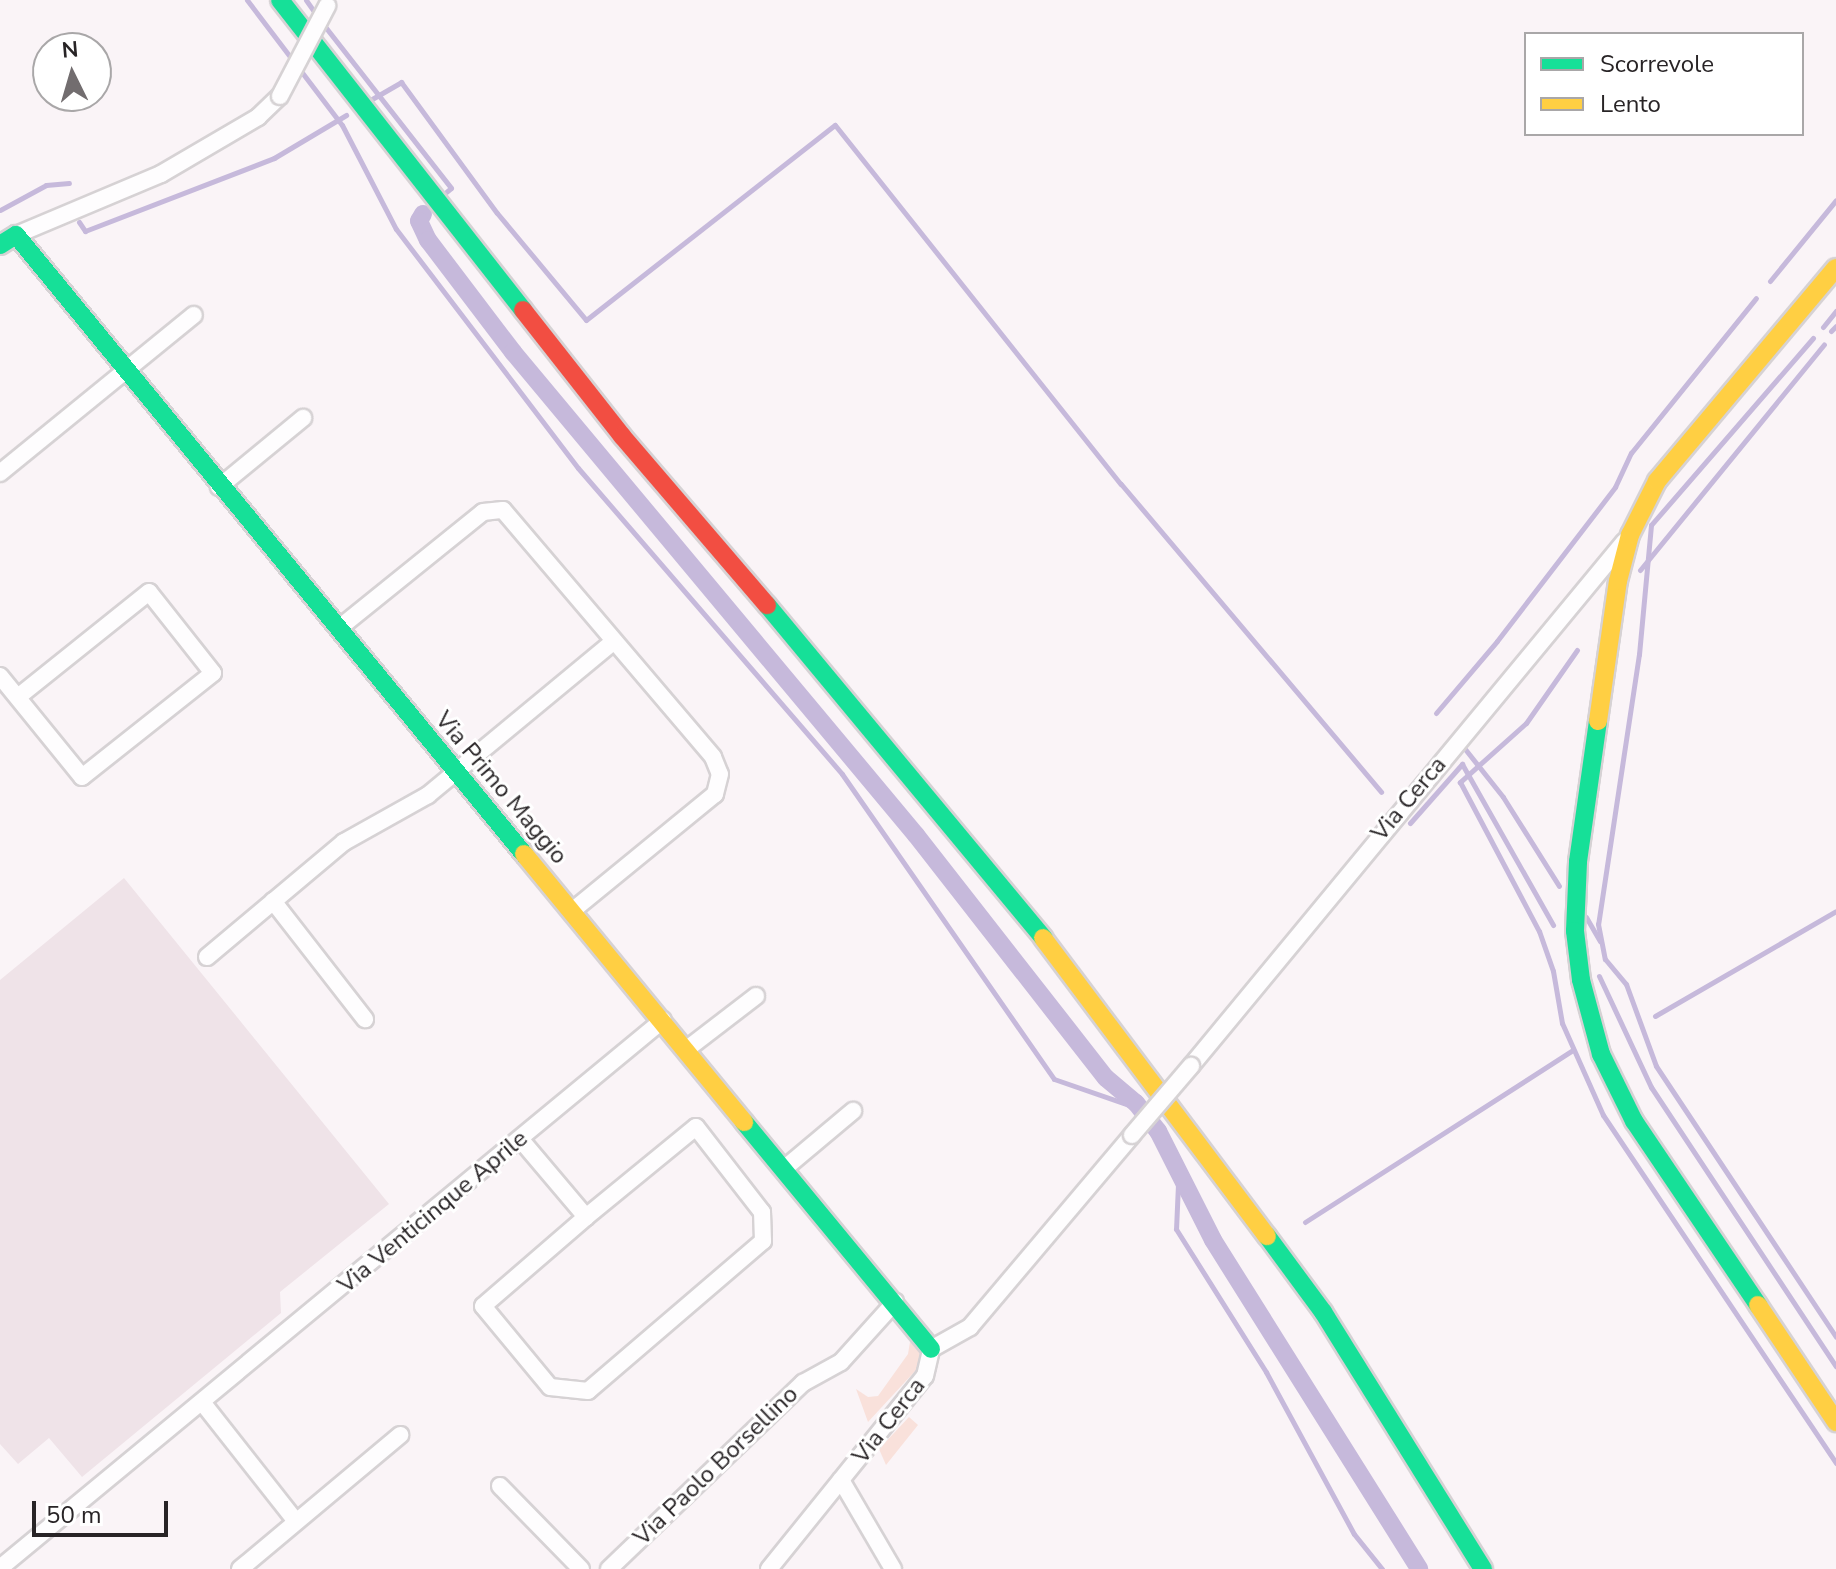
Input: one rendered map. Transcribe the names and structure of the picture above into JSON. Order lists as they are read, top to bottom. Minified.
{"streets":{"main road":["Via Primo Maggio"],"street":["Via Cerca","Via Venticinque Aprile","Via Paolo Borsellino"]},"crossings":[["Via Primo Maggio","Via Cerca"],["Via Primo Maggio","Via Venticinque Aprile"],["Via Primo Maggio","Via Paolo Borsellino"]],"legend":["Scorrevole","Lento"],"scale_bar":"50 m","north":"top"}
